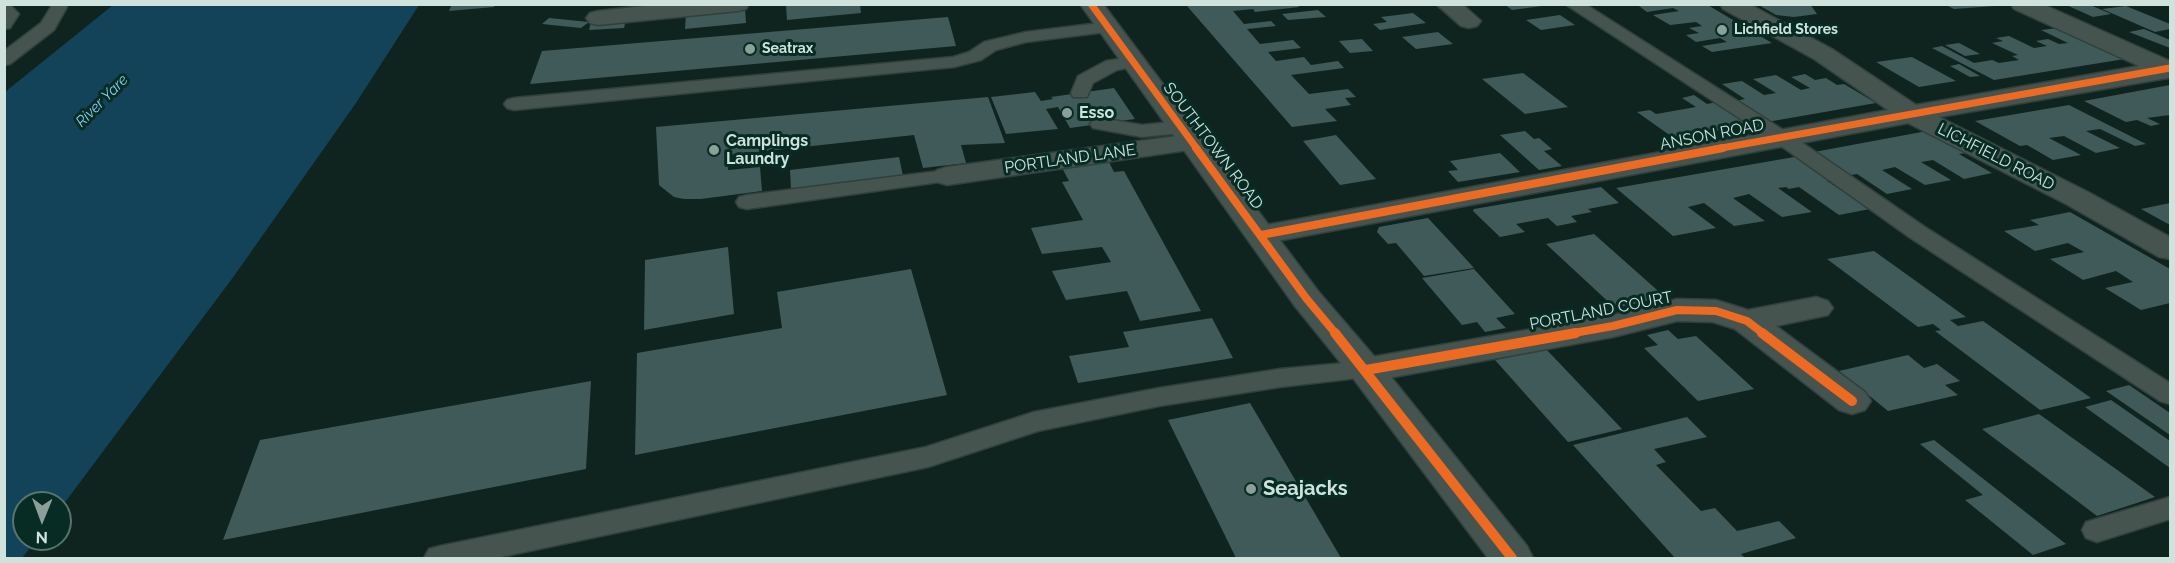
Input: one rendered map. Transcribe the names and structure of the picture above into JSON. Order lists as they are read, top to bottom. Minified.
{"streets":{"street":["ANSON ROAD","SOUTHTOWN ROAD","LICHFIELD ROAD","PORTLAND LANE","PORTLAND COURT"]},"crossings":[["ANSON ROAD","SOUTHTOWN ROAD"],["ANSON ROAD","LICHFIELD ROAD"],["SOUTHTOWN ROAD","PORTLAND LANE"],["SOUTHTOWN ROAD","PORTLAND COURT"]],"water":["River Yare"],"places":["Lichfield Stores","Seatrax","Esso","Camplings Laundry","Seajacks"],"north":"bottom"}
